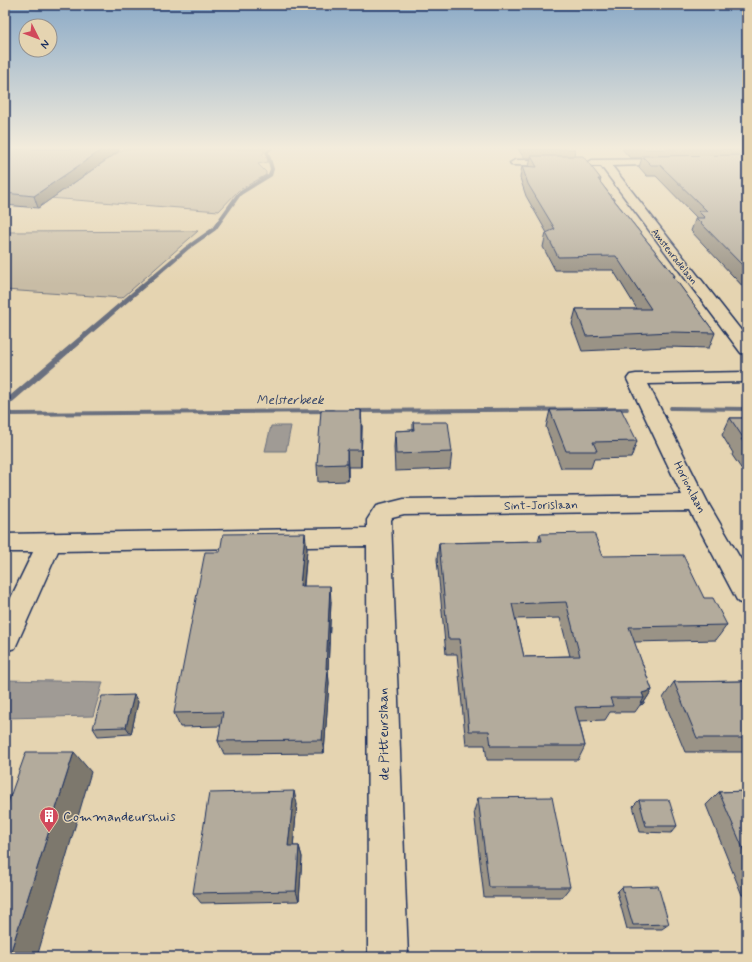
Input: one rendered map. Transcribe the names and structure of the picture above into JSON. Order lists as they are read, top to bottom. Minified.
{"streets":{"street":["Amstenradelaan","Horionlaan","Sint-Jorislaan","de Pitteurslaan"]},"crossings":[["Horionlaan","Sint-Jorislaan"],["Sint-Jorislaan","de Pitteurslaan"]],"water":["Melsterbeek"],"places":{"building":["Commandeurshuis"]},"north":"bottom right"}
